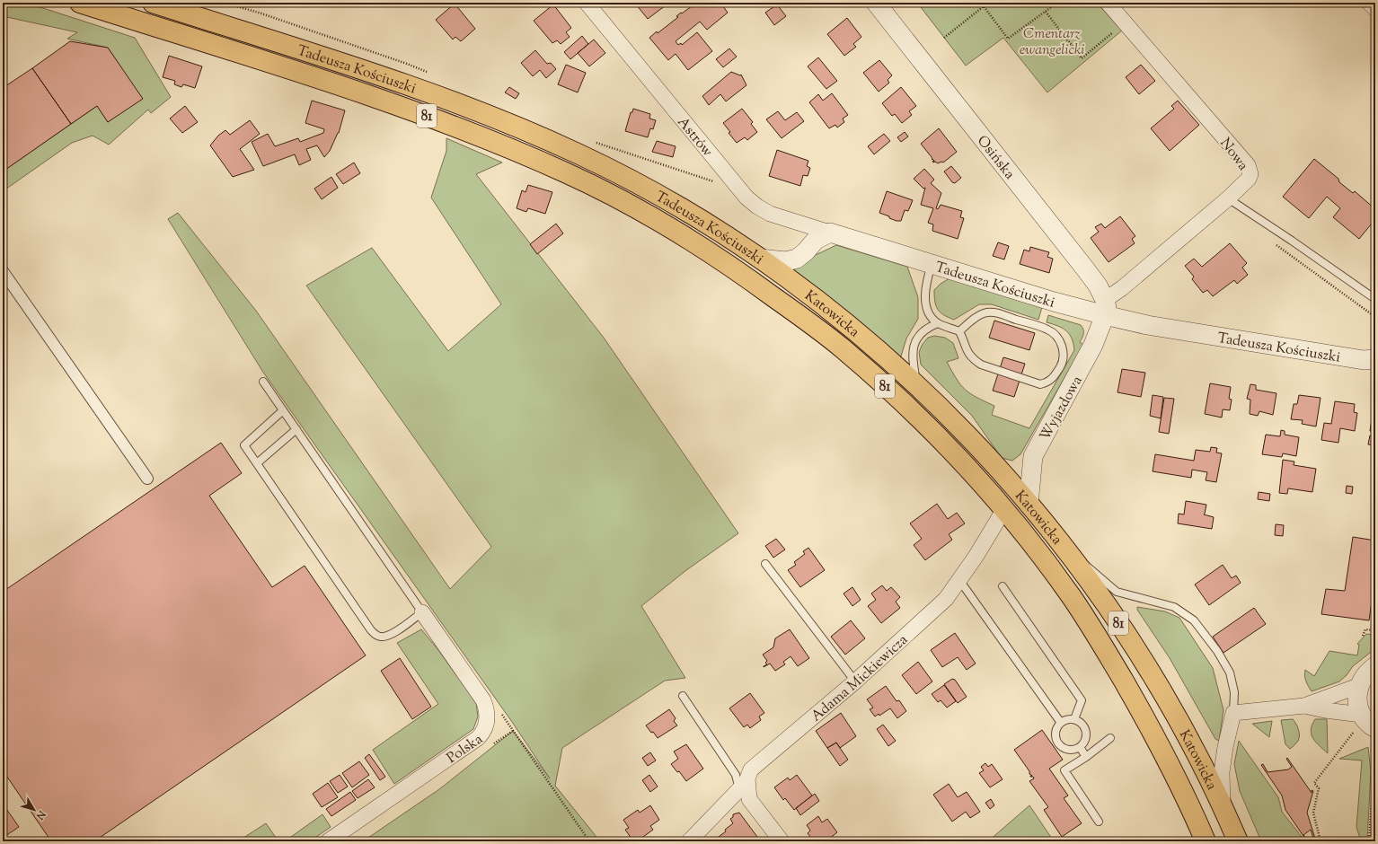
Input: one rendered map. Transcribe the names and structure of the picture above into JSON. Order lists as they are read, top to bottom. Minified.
{"streets":{"main road":["Tadeusza Kościuszki","81","Katowicka"],"street":["Astrów","Nowa","Osińska","Wyjazdowa","Adama Mickiewicza","Polska"]},"crossings":[["Tadeusza Kościuszki","Astrów"],["Tadeusza Kościuszki","Nowa"],["Tadeusza Kościuszki","Osińska"],["Tadeusza Kościuszki","Katowicka"],["Tadeusza Kościuszki","Wyjazdowa"],["Nowa","Osińska"],["Nowa","Wyjazdowa"],["Osińska","Wyjazdowa"],["Katowicka","Wyjazdowa"],["Katowicka","Adama Mickiewicza"]],"parks":["Cmentarz ewangelicki"],"north":"bottom right"}
